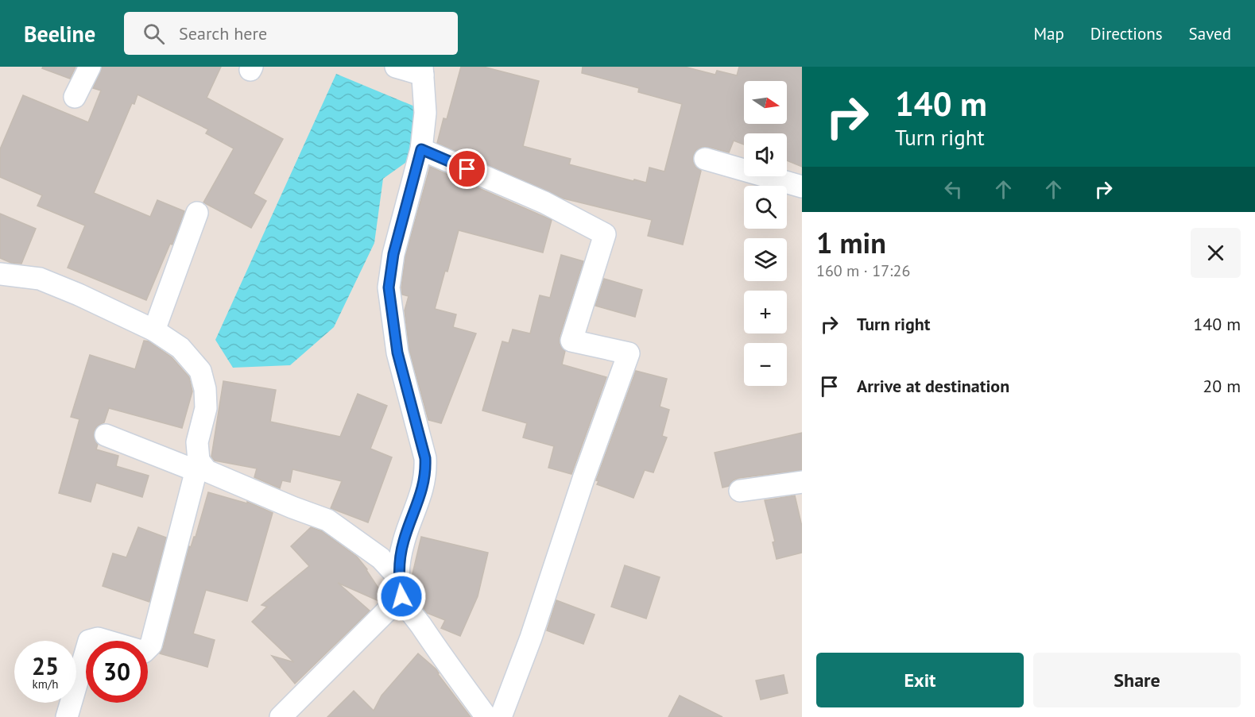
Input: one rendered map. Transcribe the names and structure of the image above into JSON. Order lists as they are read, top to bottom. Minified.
{"north":"right","page":{"header":"Beeline","search":"Search here","nav":["Map","Directions","Saved"],"turn":["140 m","Turn right"],"map_buttons":["+","−"],"heading":["1 min","160 m · 17:26"],"list":[{"name":"Turn right","value":"140 m"},{"name":"Arrive at destination","value":"20 m"}],"speed":"25 km/h","limit":"30","buttons":["Exit","Share"]}}
